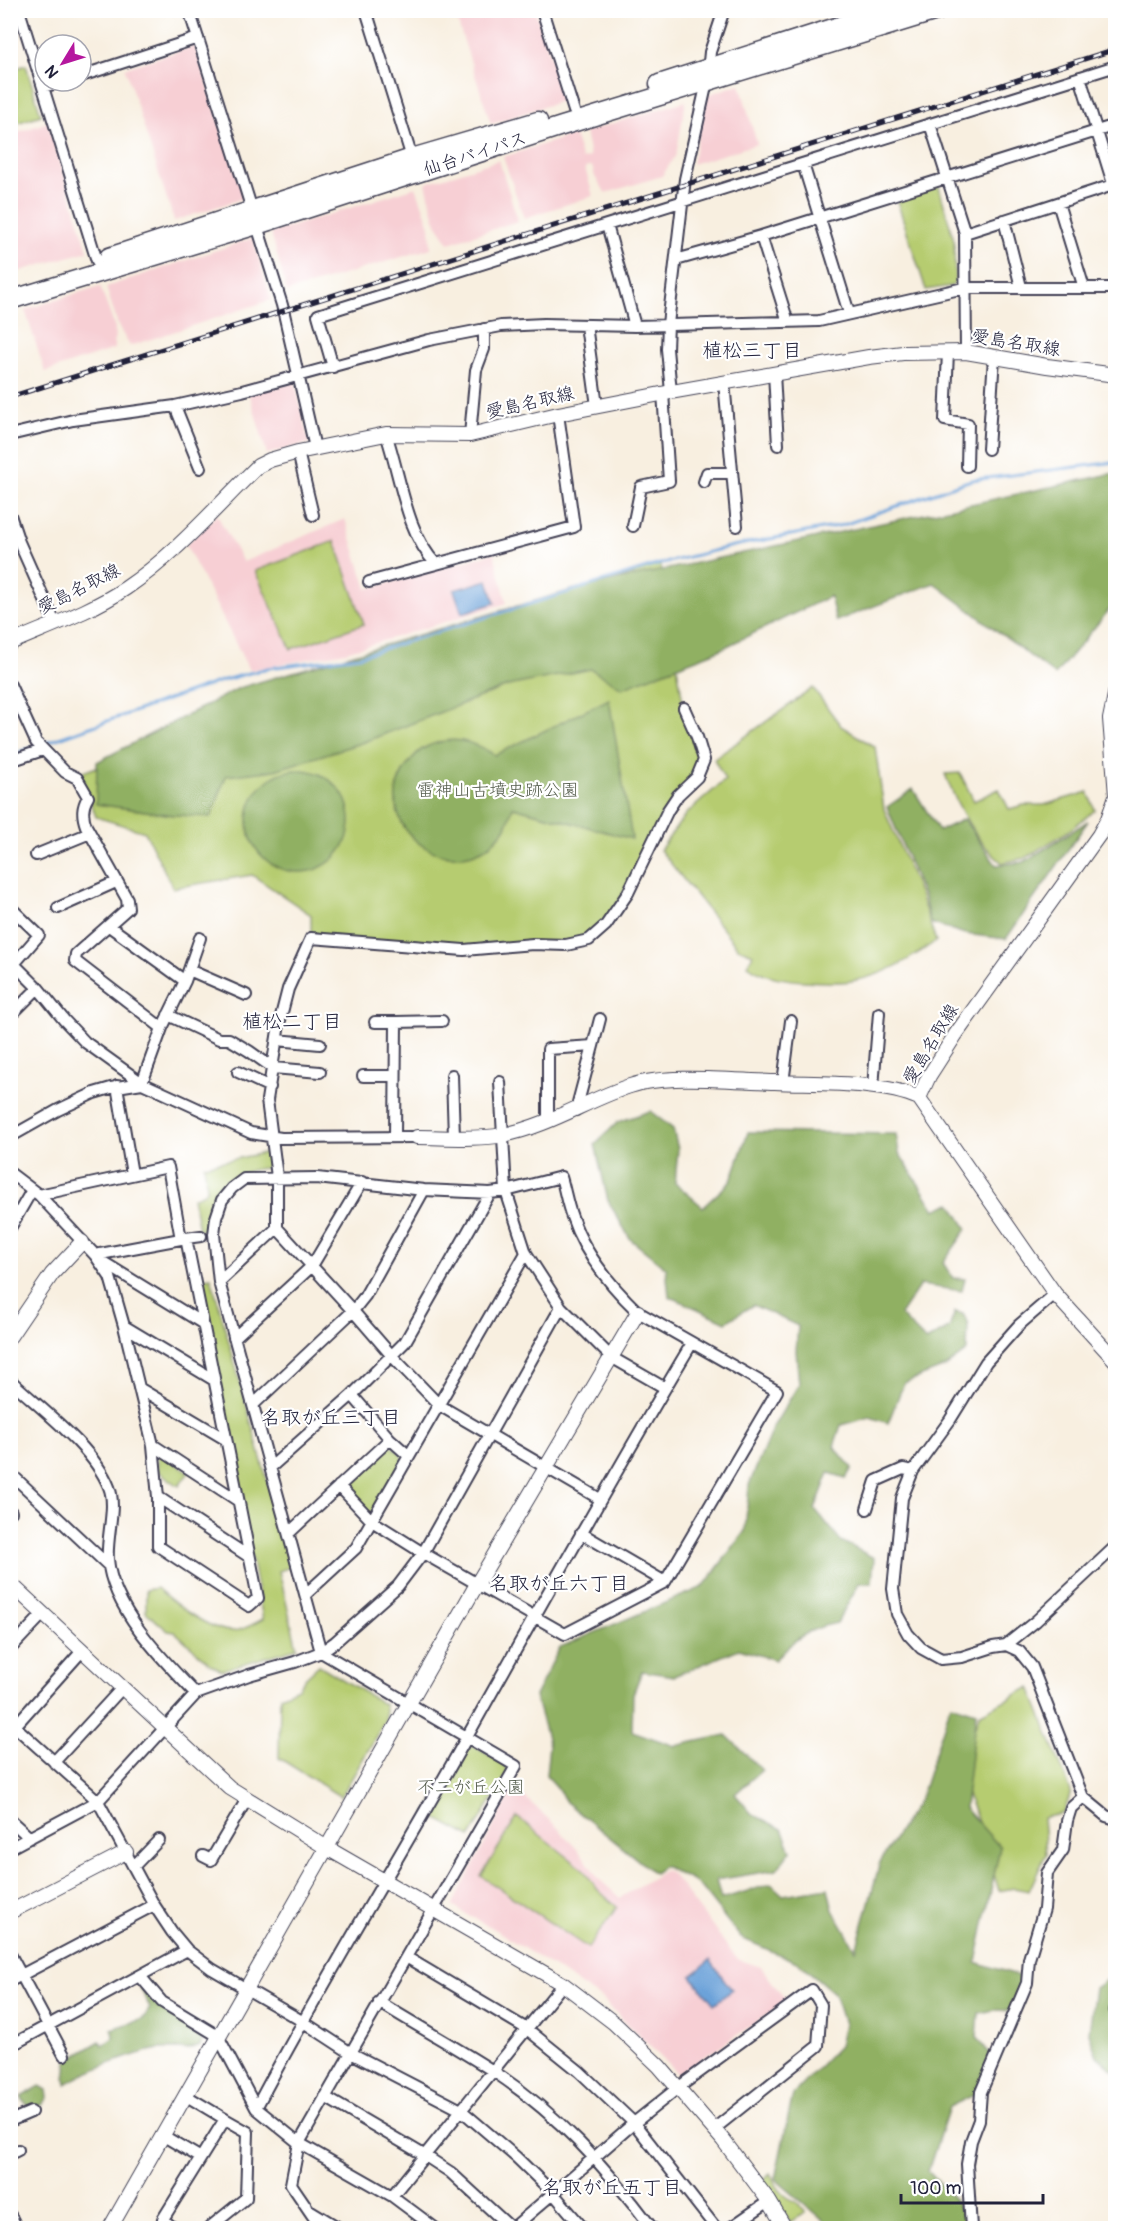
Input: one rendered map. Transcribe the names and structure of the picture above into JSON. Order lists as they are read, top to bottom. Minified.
{"streets":{"highway":["仙台バイパス"],"street":["愛島名取線"]},"districts":["植松三丁目","植松二丁目","名取が丘三丁目","名取が丘六丁目","名取が丘五丁目"],"parks":["雷神山古墳史跡公園","不二が丘公園"],"scale_bar":"100 m","north":"bottom left"}
